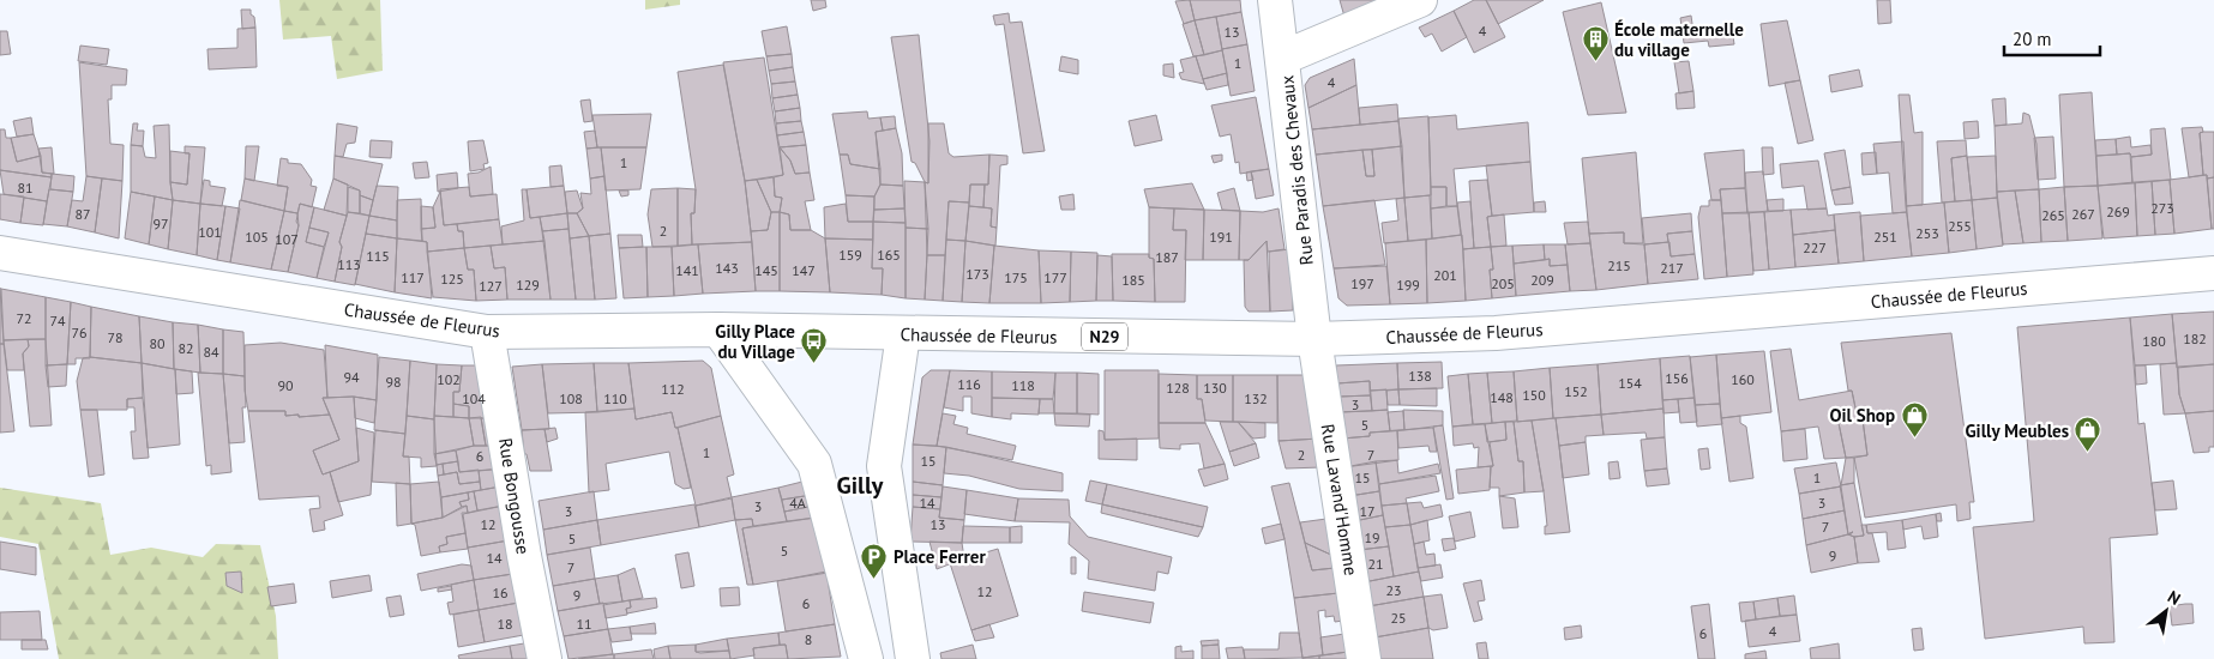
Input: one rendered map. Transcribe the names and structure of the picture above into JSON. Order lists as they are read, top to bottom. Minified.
{"streets":{"main road":["Rue Paradis des Chevaux","Chaussée de Fleurus","N29","Rue Bongousse","Rue Lavand'Homme"]},"crossings":[["Rue Paradis des Chevaux","Chaussée de Fleurus"],["Rue Paradis des Chevaux","Rue Lavand'Homme"],["Chaussée de Fleurus","Rue Bongousse"],["Chaussée de Fleurus","Rue Lavand'Homme"]],"districts":["Gilly"],"places":{"building":["École maternelle du village"],"bus stop":["Gilly Place du Village"],"shop":["Oil Shop","Gilly Meubles"],"parking":["Place Ferrer"]},"house_numbers":["4","13","1","4","1","81","273","269","87","267","265","97","255","2","101","253","105","191","251","107","227","159","165","115","187","113","215","143","217","141","145","147","173","201","117","175","177","125","185","209","197","205","129","199","127","72","74","76","78","182","180","80","82","84","138","94","156","102","160","98","154","116","90","118","128","130","112","152","150","148","104","108","110","132","3","5","1","2","7","6","15","15","1","4A","14","3","3","3","17","12","13","7","19","5","5","9","14","21","7","23","12","16","9","6","25","18","11","4","6","8"],"scale_bar":"20 m","north":"top right"}
